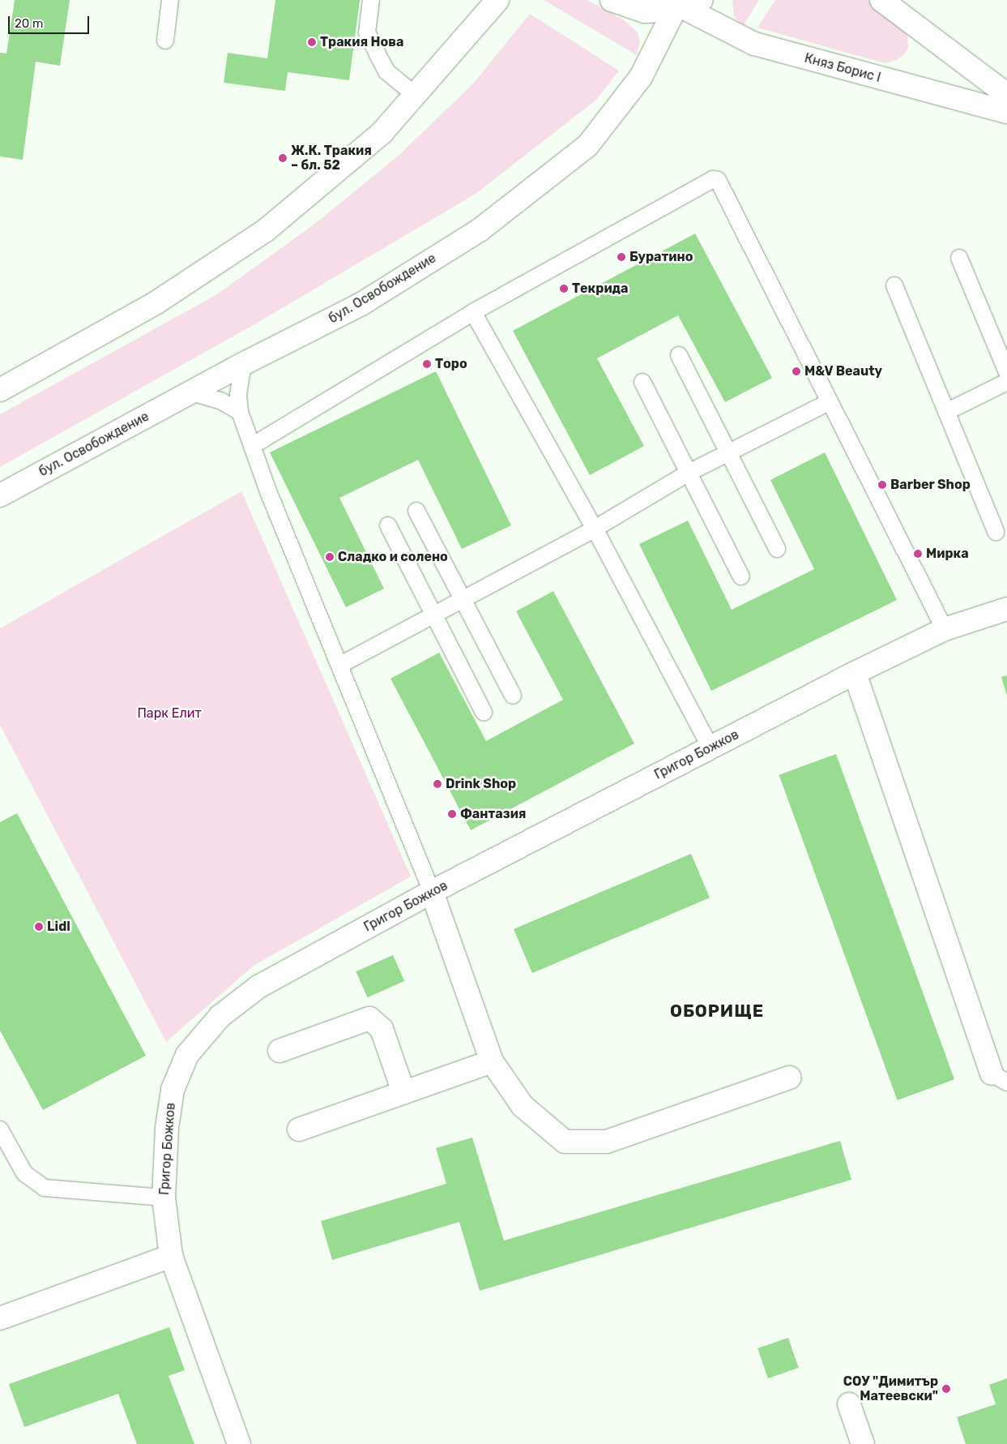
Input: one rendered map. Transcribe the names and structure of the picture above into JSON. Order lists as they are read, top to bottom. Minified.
{"streets":{"street":["Княз Борис I","бул. Освобождение","Григор Божков"]},"crossings":[["Княз Борис I","бул. Освобождение"]],"districts":["ОБОРИЩЕ"],"parks":["Парк Елит"],"places":["Тракия Нова","Ж.К. Тракия – бл. 52","Буратино","Текрида","Торо","M&V Beauty","Barber Shop","Мирка","Сладко и солено","Drink Shop","Фантазия","Lidl","СОУ \"Димитър Матеевски\""],"scale_bar":"20 m"}
